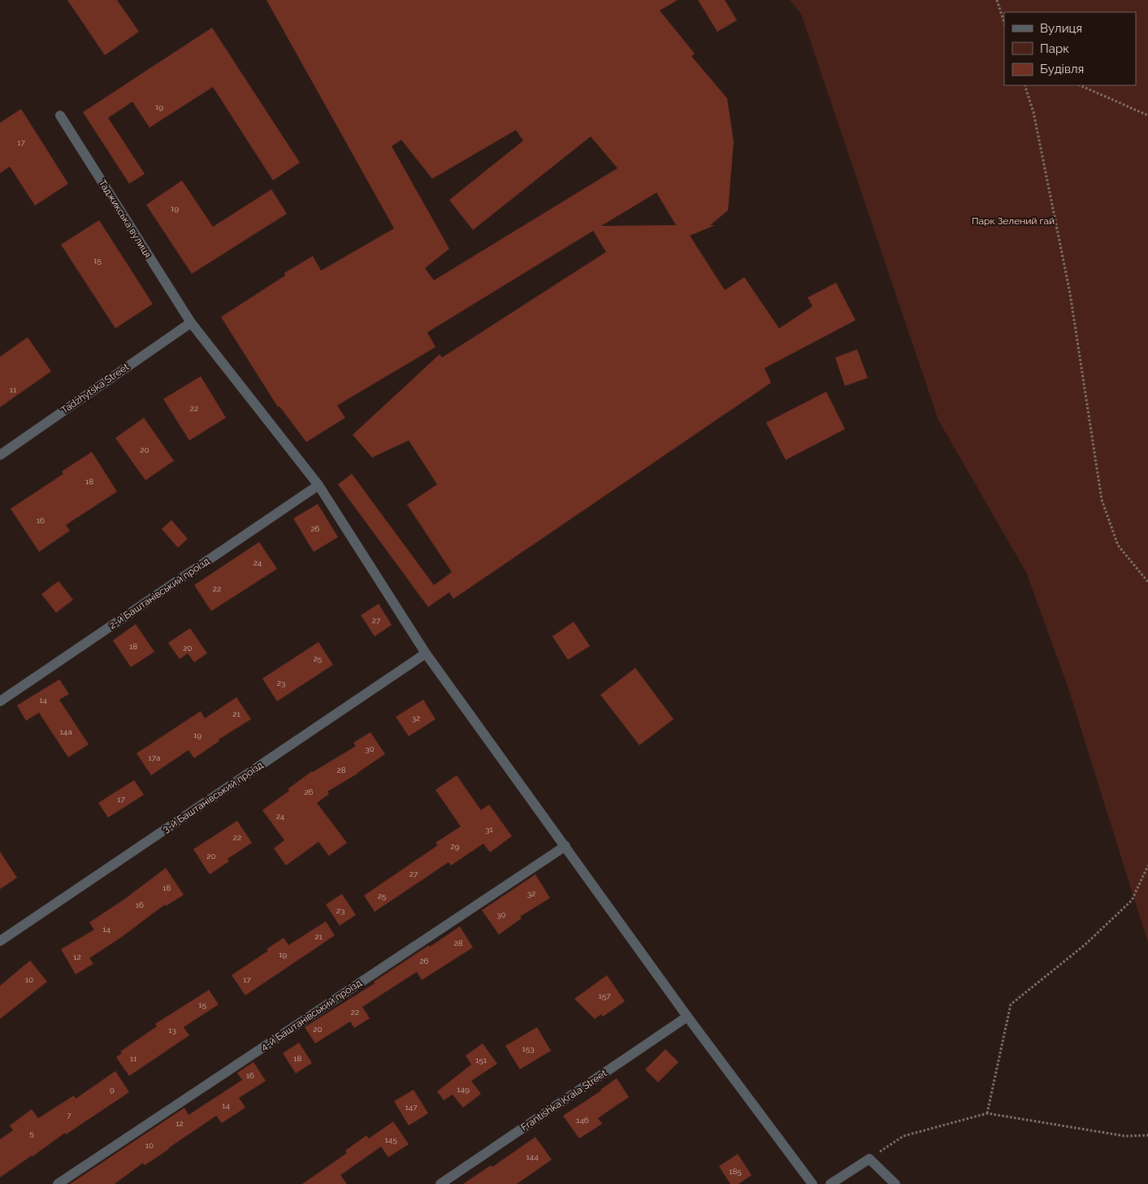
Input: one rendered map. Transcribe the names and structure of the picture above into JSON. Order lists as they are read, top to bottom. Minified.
{"streets":{"street":["Таджикська вулиця","Tadzhytska Street","2-й Баштанівський проїзд","3-й Баштанівський проїзд","4-й Баштанівський проїзд","Frantishka Krala Street"]},"crossings":[["Таджикська вулиця","Tadzhytska Street"],["Таджикська вулиця","2-й Баштанівський проїзд"],["Таджикська вулиця","3-й Баштанівський проїзд"],["Таджикська вулиця","4-й Баштанівський проїзд"],["Таджикська вулиця","Frantishka Krala Street"]],"parks":["Парк Зелений гай"],"house_numbers":["19","17","19","15","11","22","20","18","16","26","24","22","27","18","20","25","23","14","21","32","14а","19","30","17а","28","26","17","24","31","22","29","20","27","18","32","25","16","23","30","14","21","28","19","12","26","10","17","157","15","22","20","13","153","11","18","151","16","9","149","14","147","7","146","12","5","145","10","144","185"],"legend":["Вулиця","Парк","Будівля"]}
